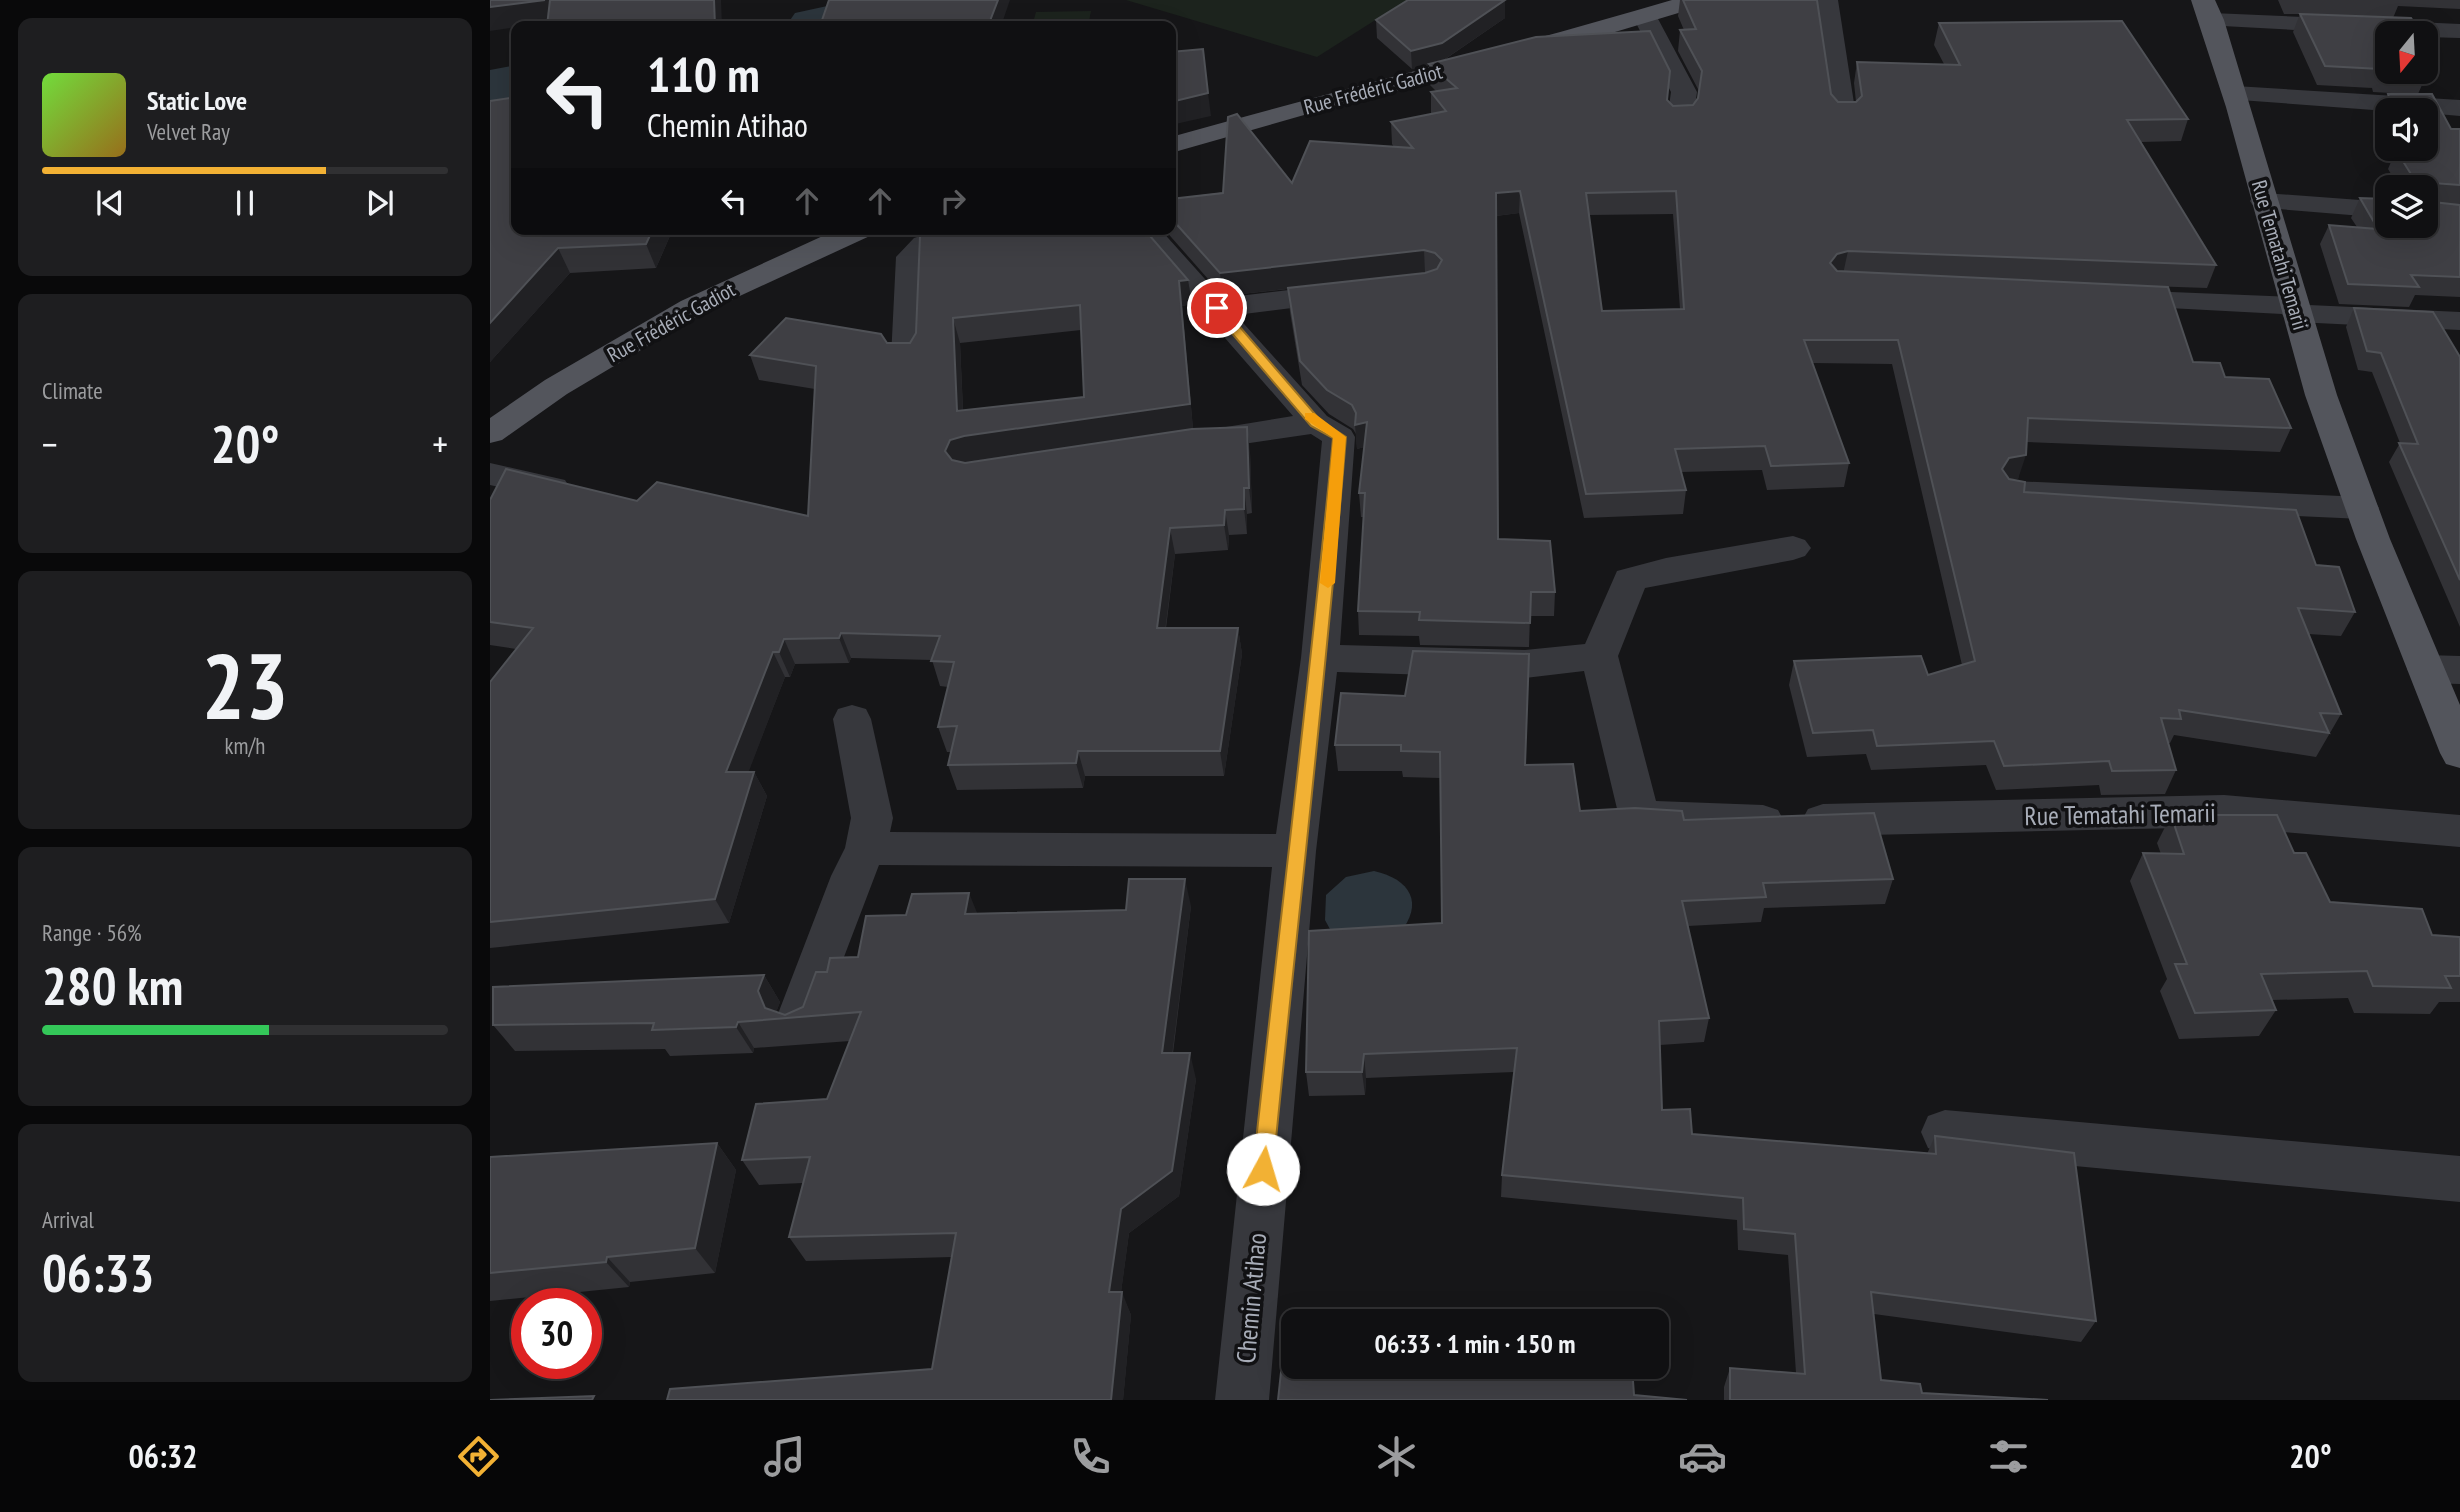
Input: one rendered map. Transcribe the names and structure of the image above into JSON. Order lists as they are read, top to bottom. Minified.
{"streets":{"main road":["Rue Frédéric Gadiot","Rue Tematahi Temarii"],"street":["Chemin Atihao"]},"north":"bottom","page":{"turn":["110 m","Chemin Atihao"],"song":["Static Love","Velvet Ray"],"tile":["Climate",["23","km/h"],["Range · 56%","280 km"],["Arrival","06:33"]],"heat":["−","20°","+"],"limit":"30","trip":"06:33 · 1 min · 150 m","tabs":["06:32","20°"]}}
